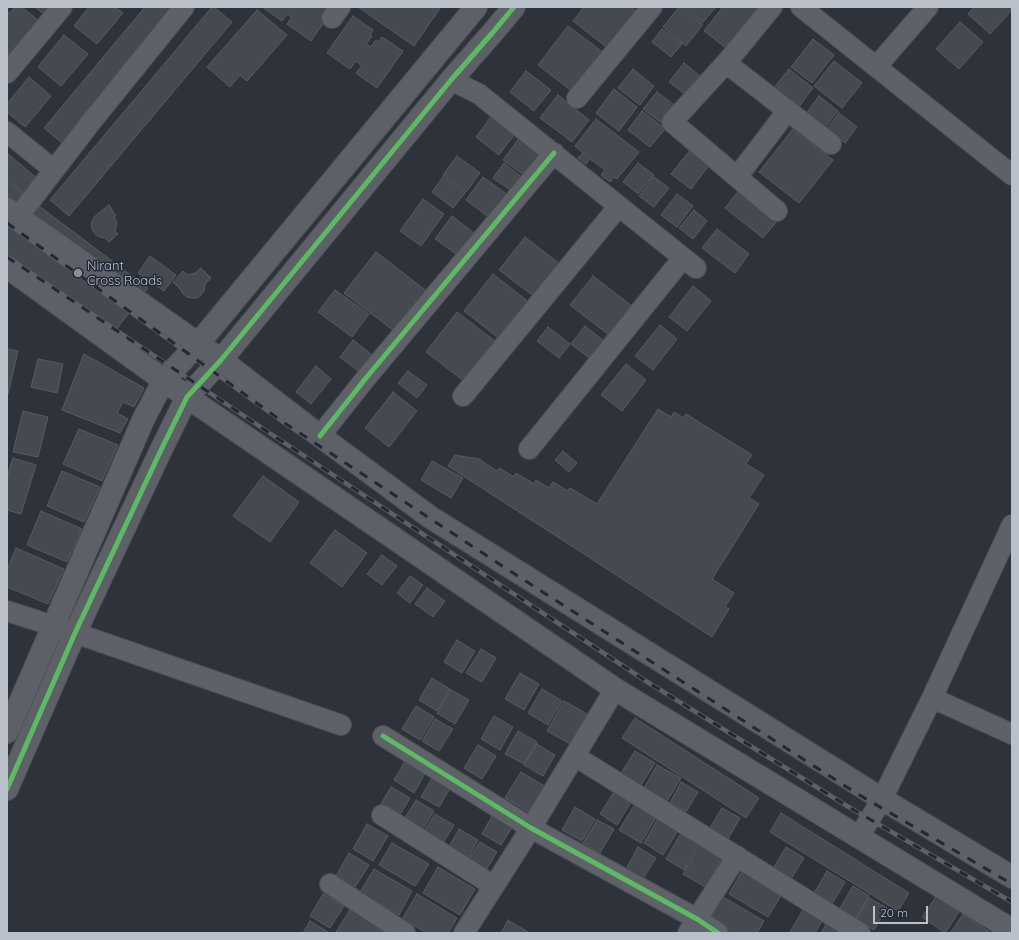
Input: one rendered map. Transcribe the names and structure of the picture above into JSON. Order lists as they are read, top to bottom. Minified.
{"places":["Nirant Cross Roads"],"scale_bar":"20 m"}
